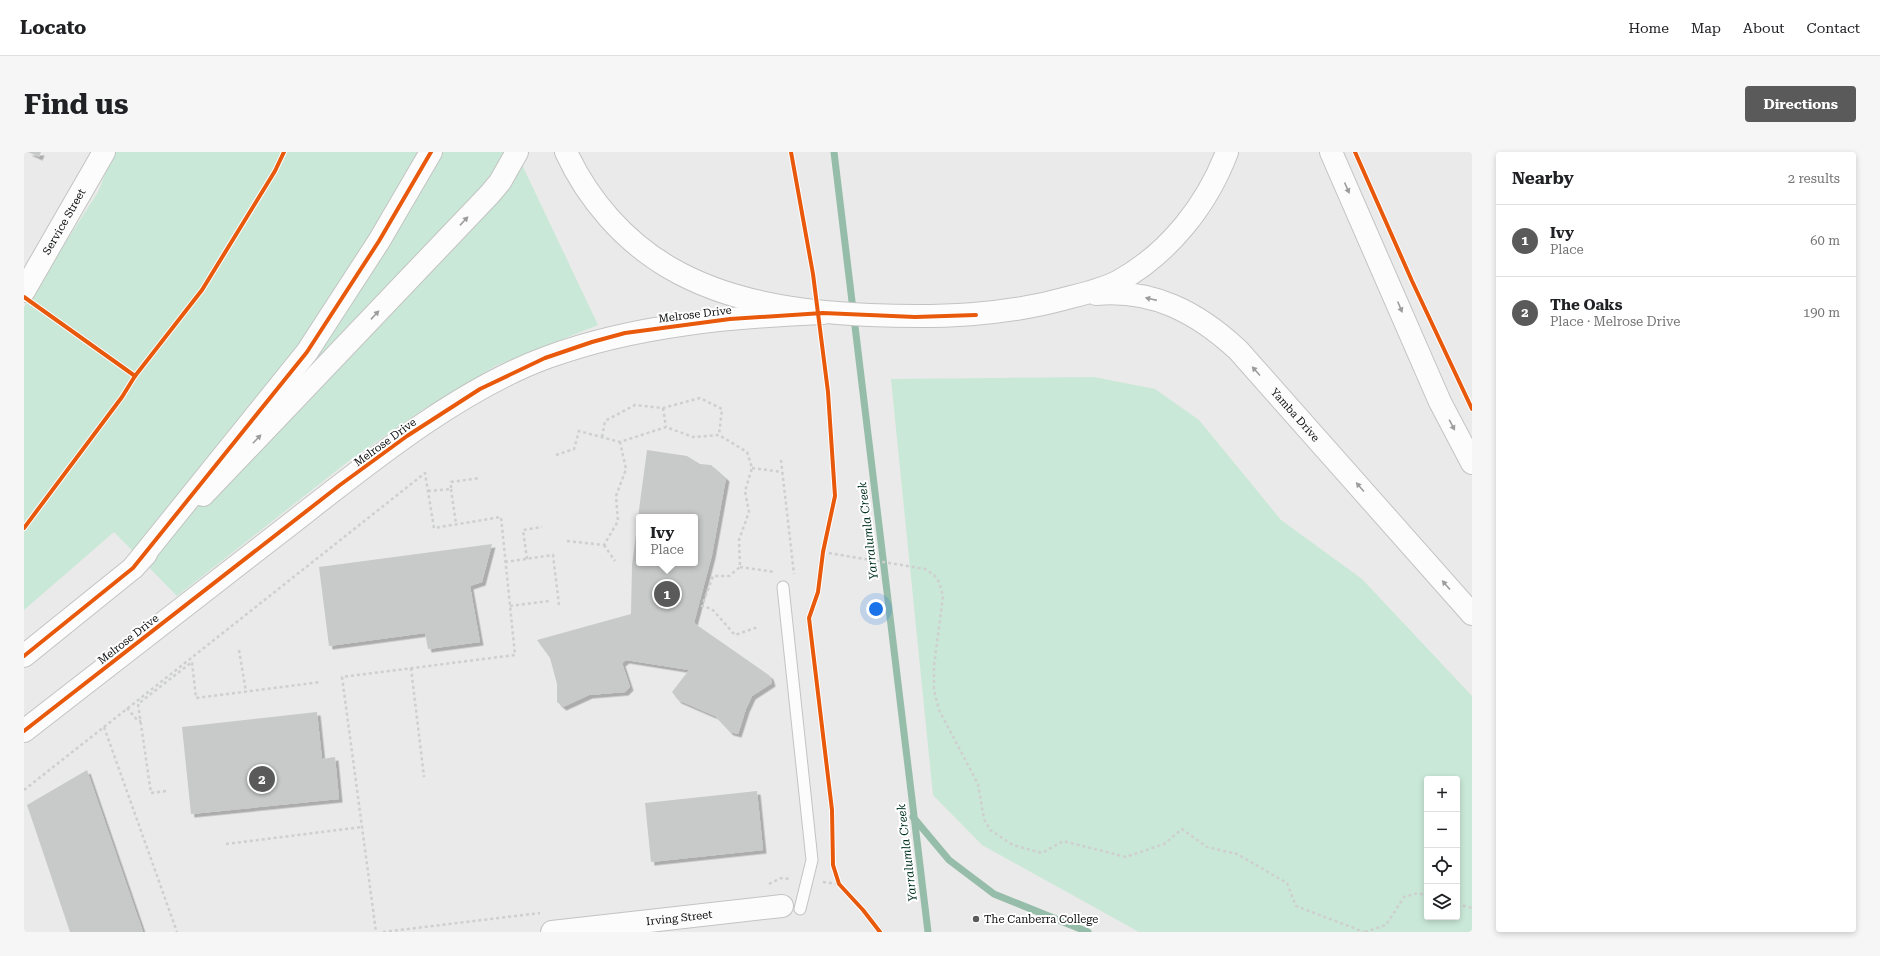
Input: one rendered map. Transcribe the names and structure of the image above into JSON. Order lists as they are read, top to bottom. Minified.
{"streets":{"main road":["Service Street","Melrose Drive","Yamba Drive","Irving Street"]},"crossings":[["Melrose Drive","Yamba Drive"]],"one_way":["Yamba Drive"],"water":["Yarralumla Creek"],"places":["The Canberra College"],"page":{"header":"Locato","nav":["Home","Map","About","Contact"],"buttons":"Directions","title":"Find us","heading":["Nearby","2 results"],"list":[{"mark":"1","name":"Ivy","note":"Place","value":"60 m"},{"mark":"2","name":"The Oaks","note":"Place · Melrose Drive","value":"190 m"}],"popup":["Ivy","Place"],"pins":["1","2"],"map_buttons":["+","−"]}}
